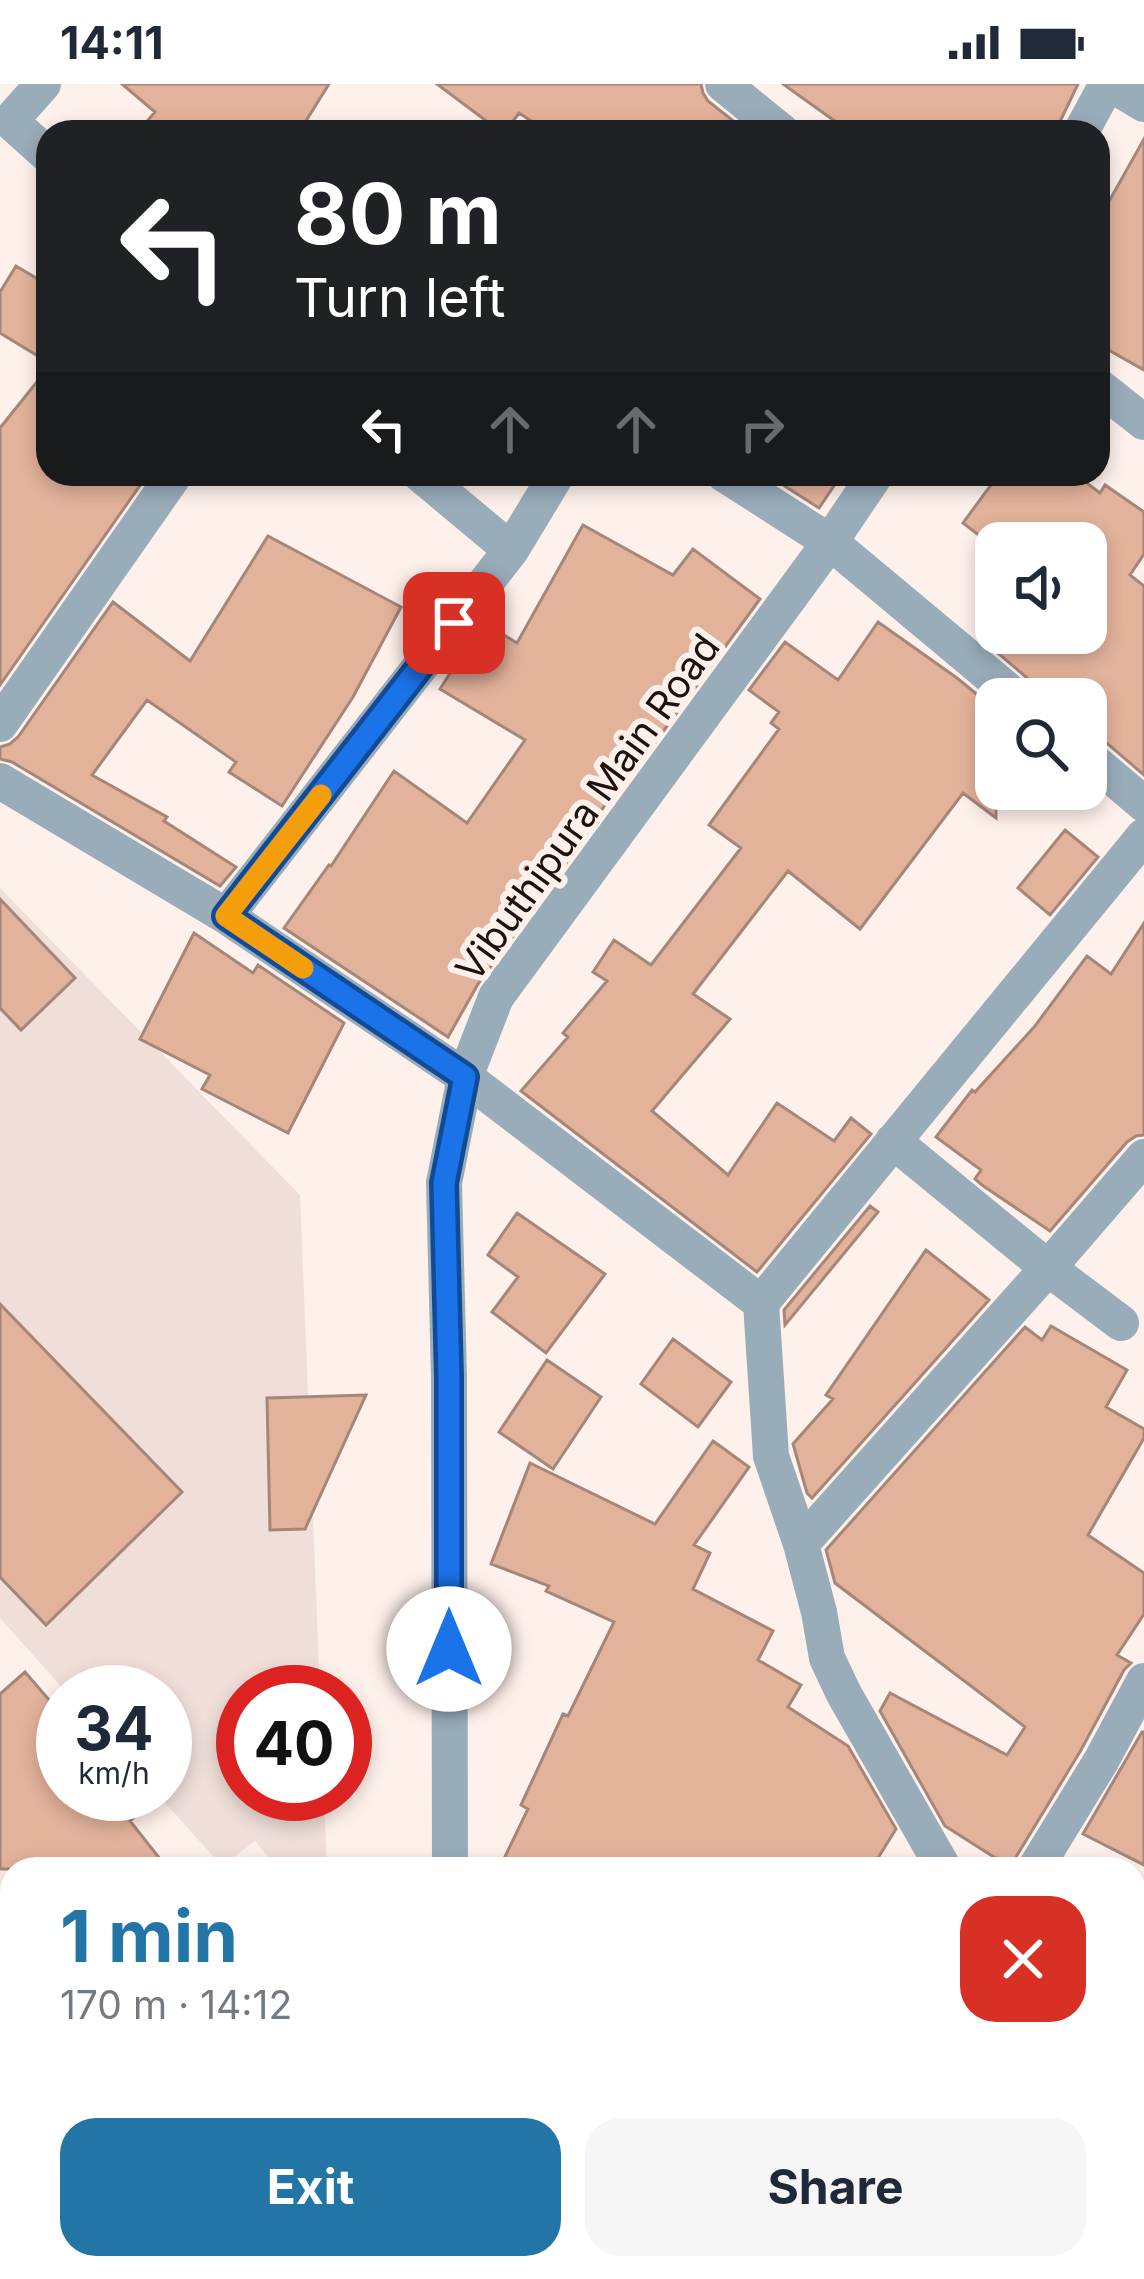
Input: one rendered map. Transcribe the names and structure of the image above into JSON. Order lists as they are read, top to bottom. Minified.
{"streets":{"street":["Vibuthipura Main Road"]},"page":{"status":"14:11","turn":["80 m","Turn left"],"speed":"34 km/h","limit":"40","heading":["1 min","170 m · 14:12"],"buttons":["Exit","Share"]}}
